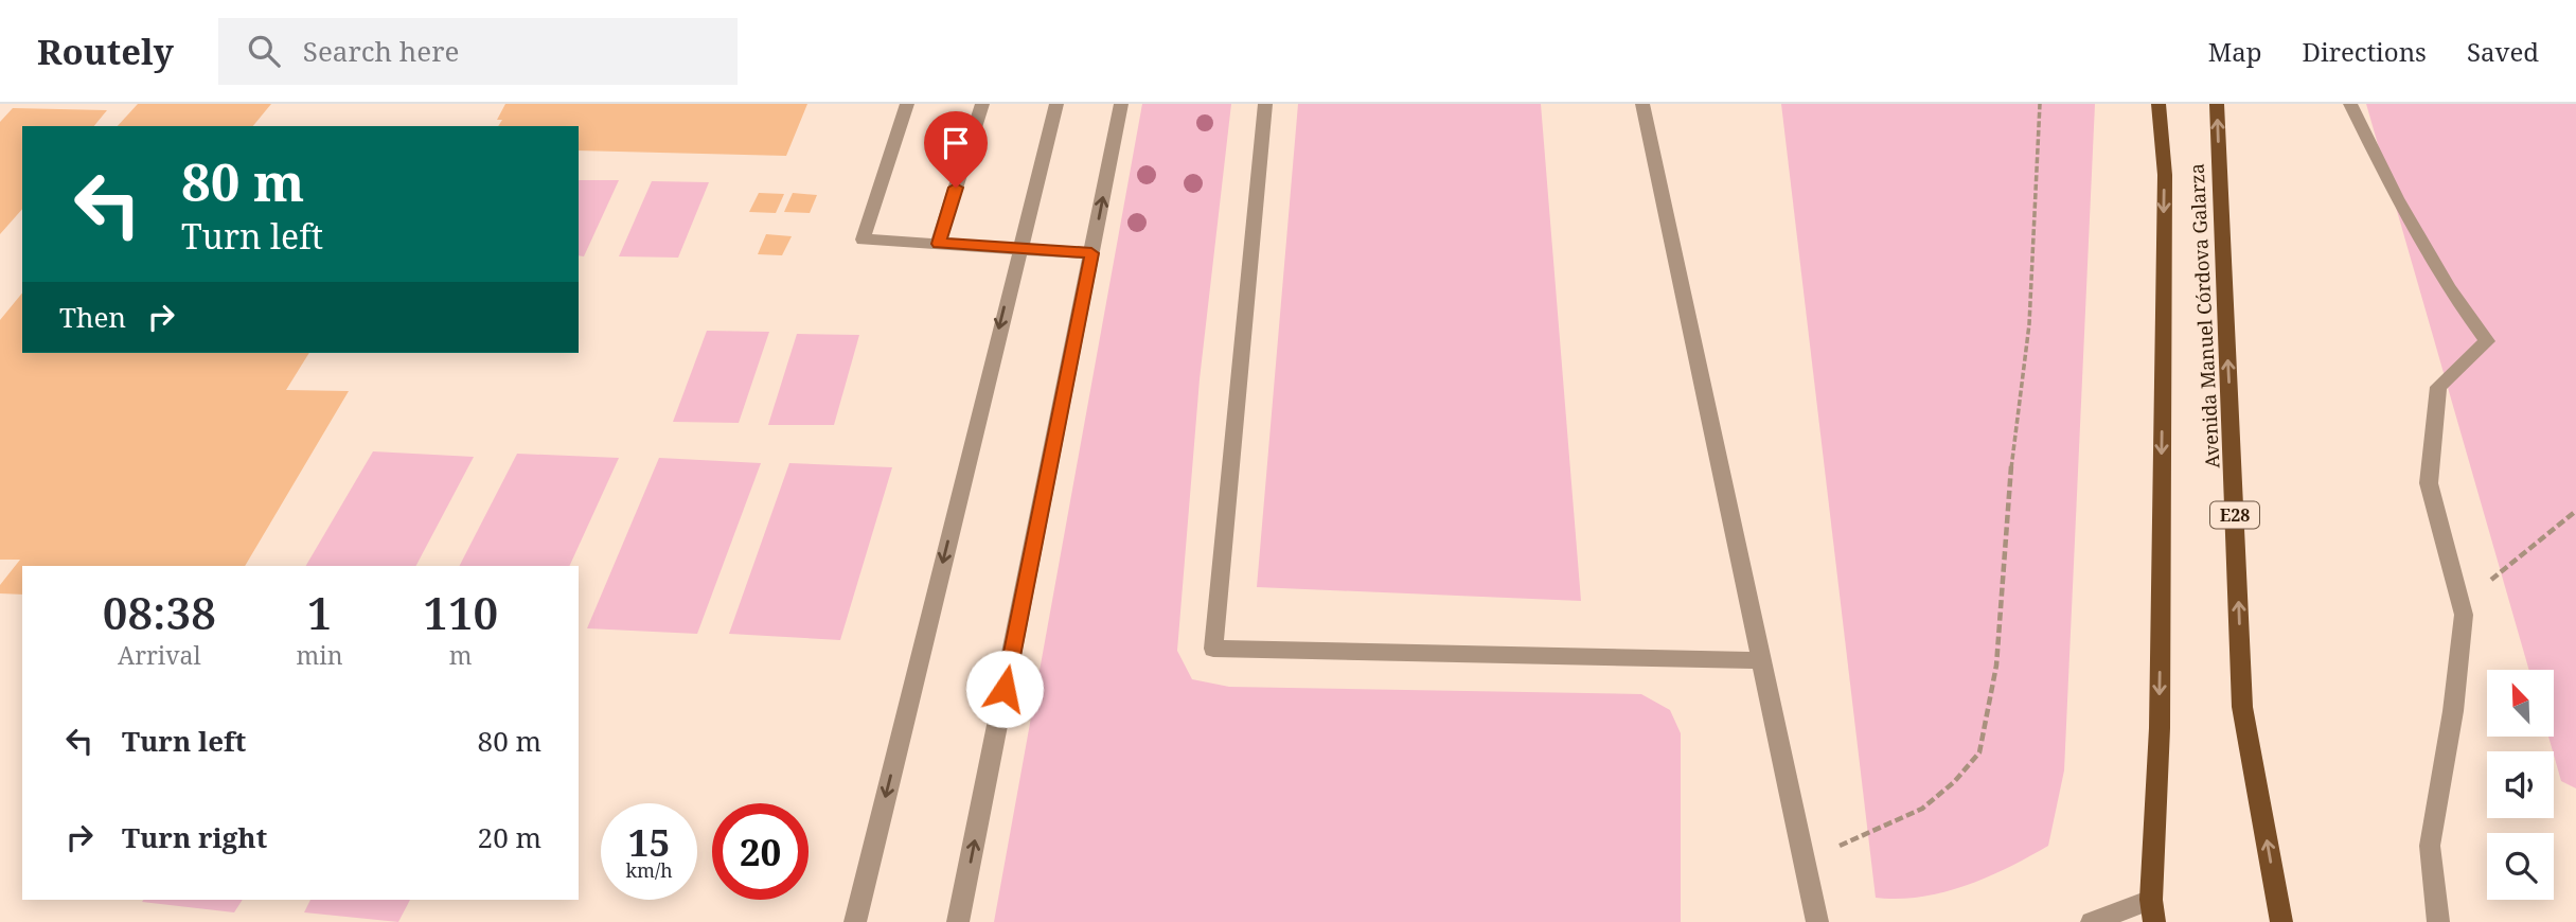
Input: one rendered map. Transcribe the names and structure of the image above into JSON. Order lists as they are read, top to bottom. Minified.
{"streets":{"main road":["Avenida Manuel Córdova Galarza","E28"]},"north":"top left","page":{"header":"Routely","search":"Search here","nav":["Map","Directions","Saved"],"turn":["80 m","Turn left"],"then":"Then","eta":["08:38","Arrival","1","min","110","m"],"list":[{"name":"Turn left","value":"80 m"},{"name":"Turn right","value":"20 m"}],"speed":"15 km/h","limit":"20"}}
